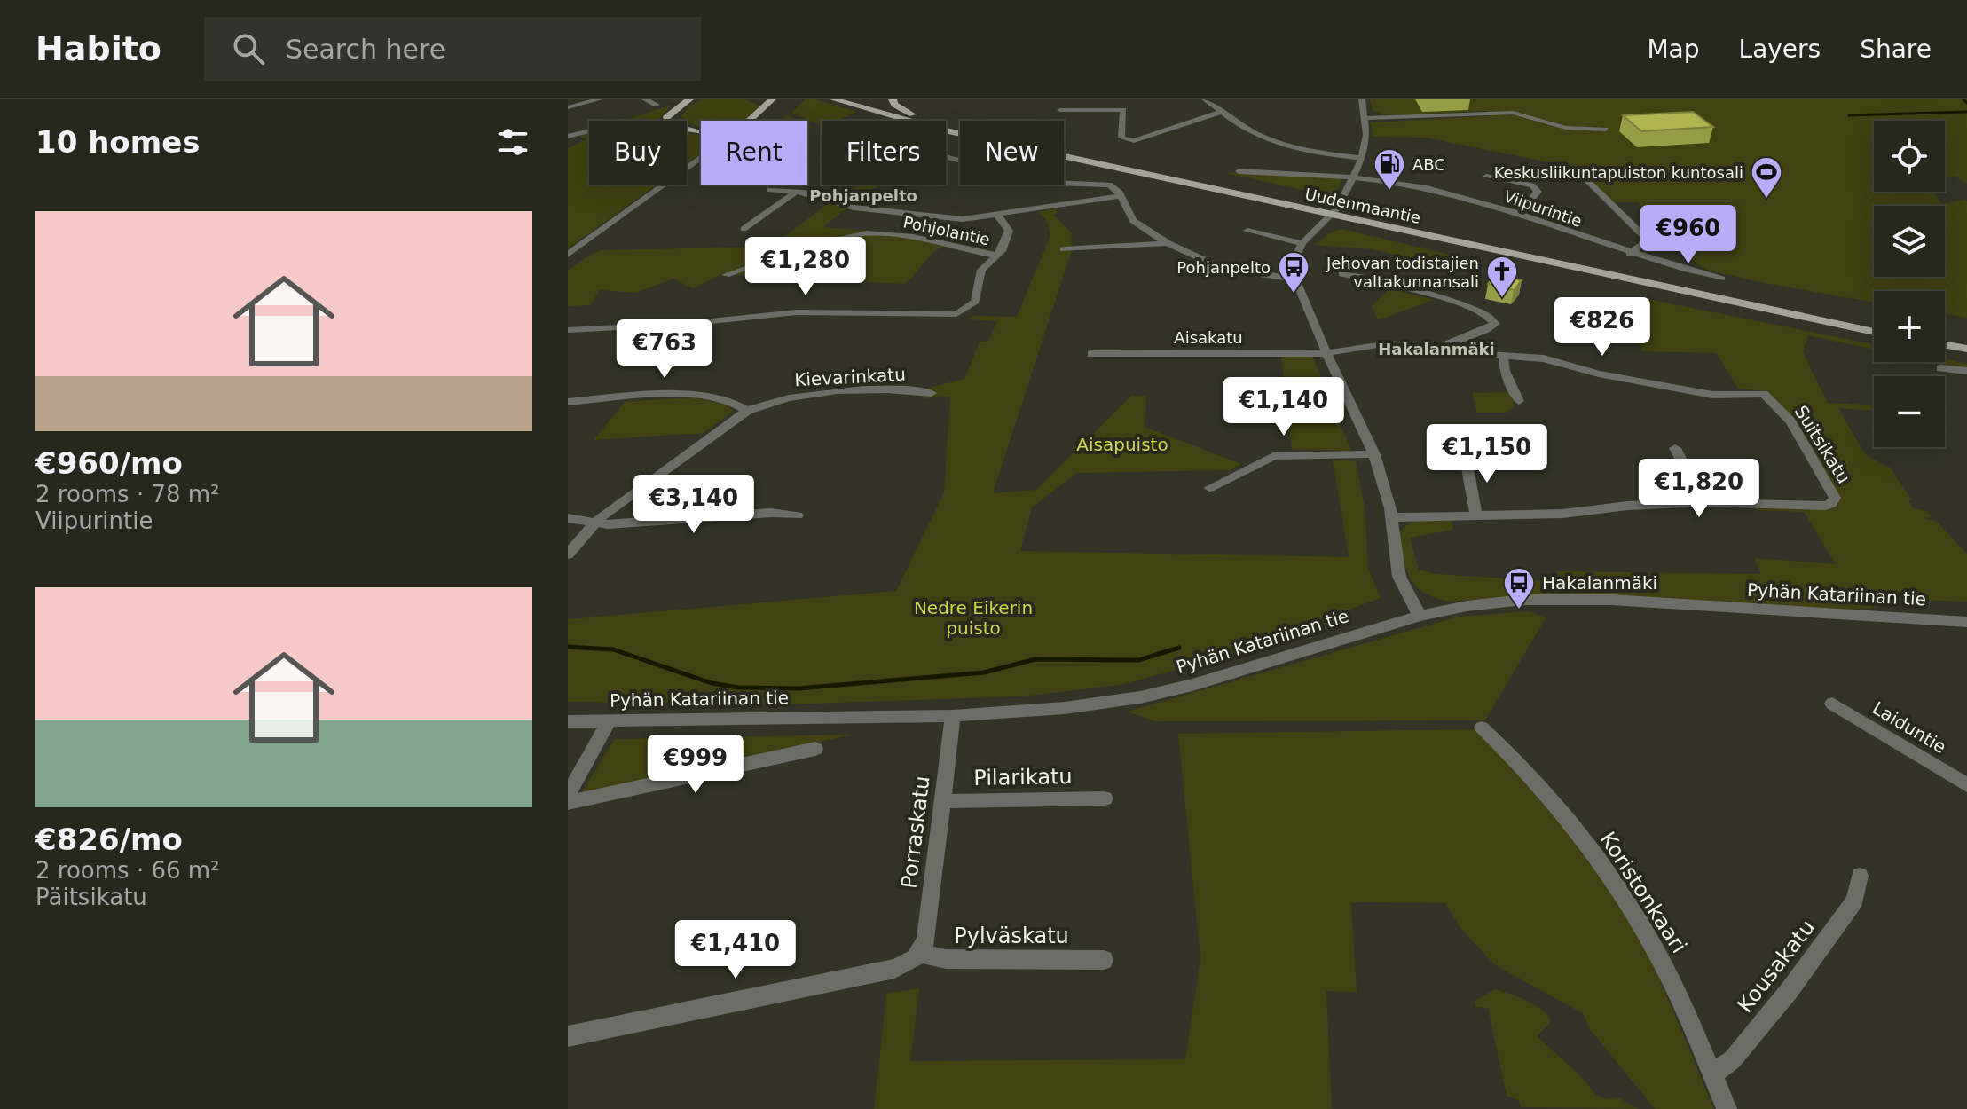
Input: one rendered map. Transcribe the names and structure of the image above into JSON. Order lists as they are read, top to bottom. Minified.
{"streets":{"main road":["Uudenmaantie"],"street":["Viipurintie","Pohjolantie","Aisakatu","Kievarinkatu","Suitsikatu","Pyhän Katariinan tie","Laiduntie","Pilarikatu","Porraskatu","Koristonkaari","Pylväskatu","Kousakatu"]},"crossings":[["Aisakatu","Suitsikatu"],["Pyhän Katariinan tie","Porraskatu"],["Pilarikatu","Porraskatu"],["Porraskatu","Pylväskatu"],["Koristonkaari","Kousakatu"]],"districts":["Pohjanpelto","Hakalanmäki"],"parks":["Aisapuisto","Nedre Eikerin puisto"],"places":{"fuel station":["ABC"],"sports":["Keskusliikuntapuiston kuntosali"],"bus stop":["Pohjanpelto","Hakalanmäki"],"church":["Jehovan todistajien valtakunnansali"]},"page":{"header":"Habito","search":"Search here","nav":["Map","Layers","Share"],"heading":"10 homes","map_buttons":["+","−"],"chip":["Buy","Rent","Filters","New"],"list":[{"name":"€960/mo","note":"2 rooms · 78 m² · Viipurintie"},{"name":"€826/mo","note":"2 rooms · 66 m² · Päitsikatu"}],"price":["€960","€1,280","€826","€763","€1,140","€1,150","€1,820","€3,140","€999","€1,410"]}}
